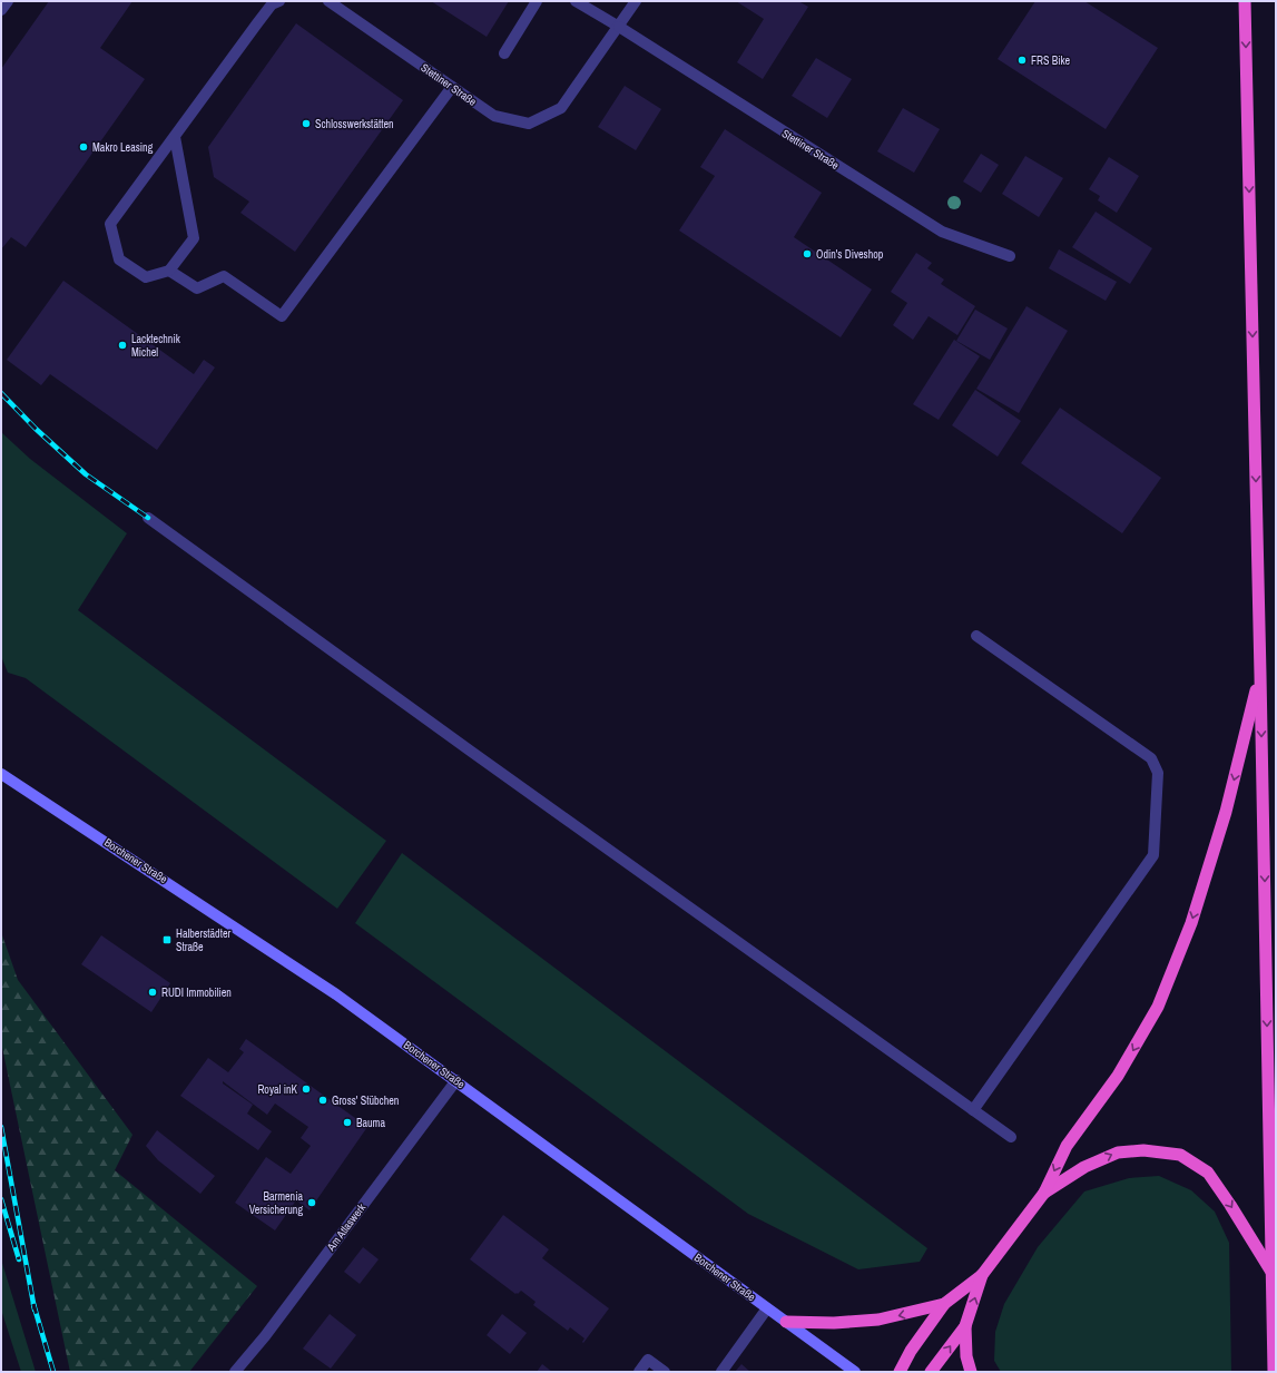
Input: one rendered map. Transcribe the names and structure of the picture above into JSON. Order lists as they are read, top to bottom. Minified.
{"streets":{"main road":["Borchener Straße"],"street":["Stettiner Straße","Am Atlaswerk"]},"crossings":[["Borchener Straße","Am Atlaswerk"]],"places":{"other":["FRS Bike","Schlosswerkstätten","Makro Leasing","Odin's Diveshop","Lacktechnik Michel","RUDI Immobilien","Royal inK","Gross' Stübchen","Bauma","Barmenia Versicherung"],"transit":["Halberstädter Straße"]}}
